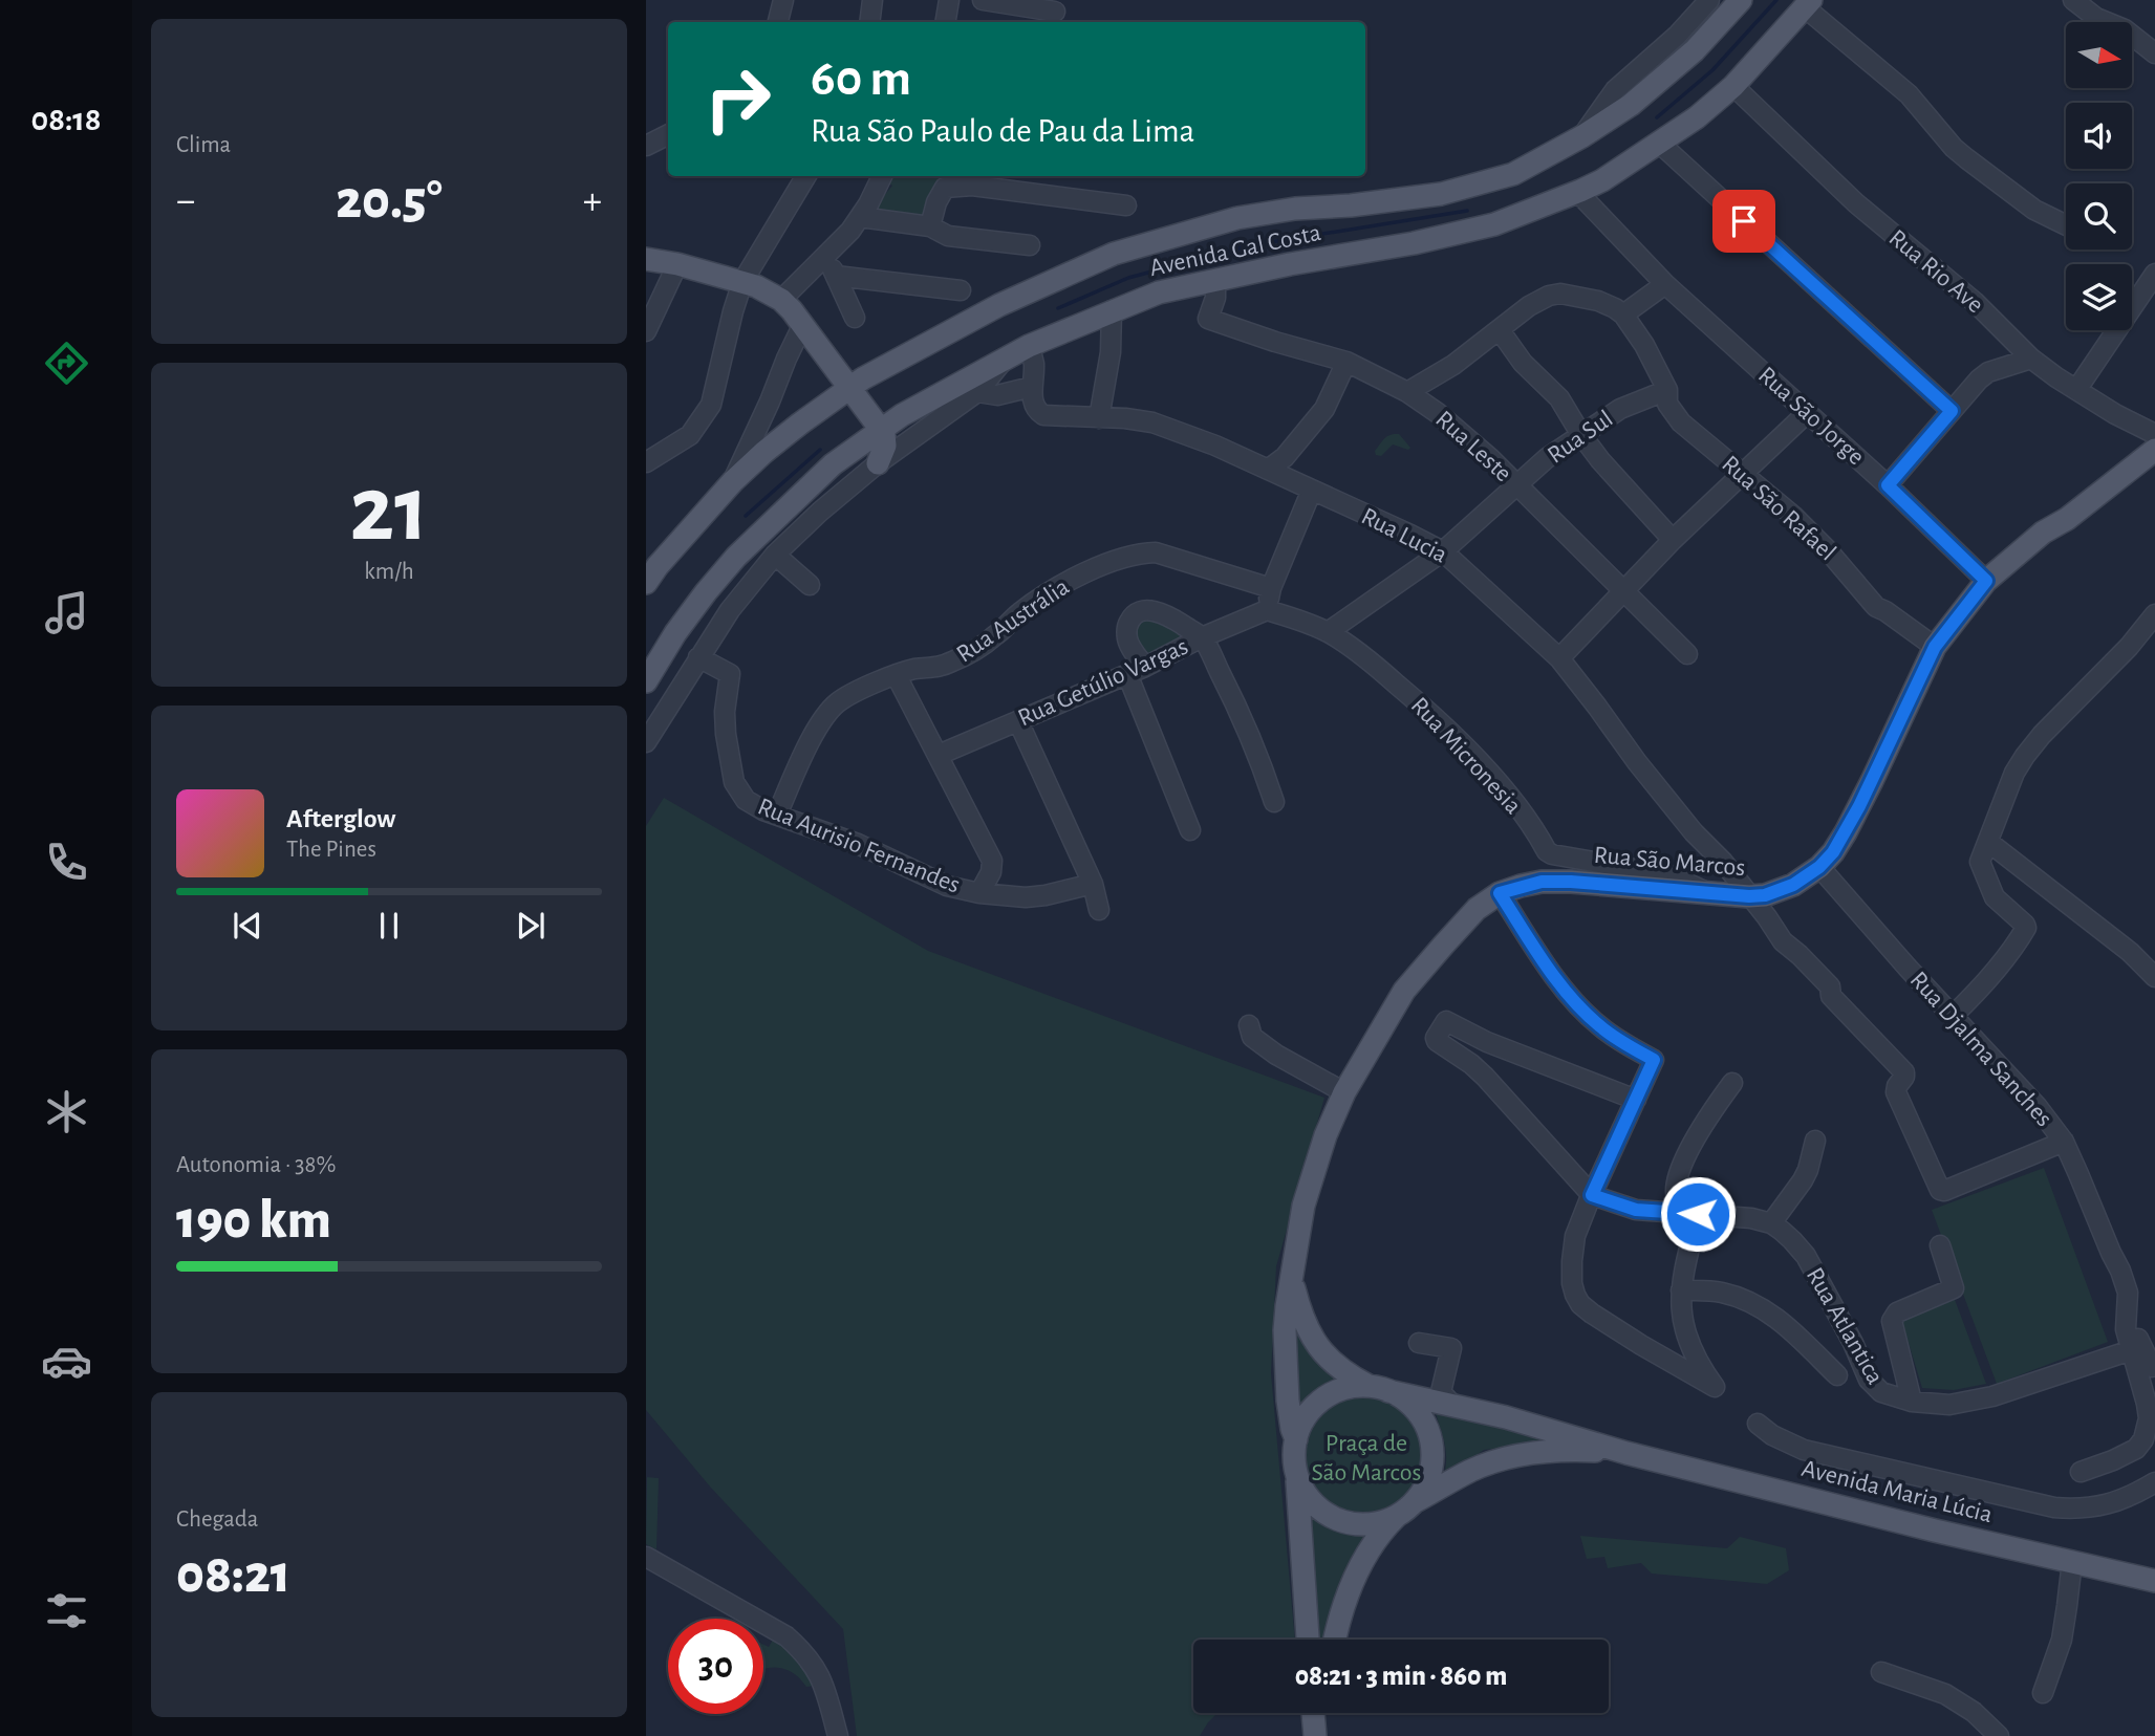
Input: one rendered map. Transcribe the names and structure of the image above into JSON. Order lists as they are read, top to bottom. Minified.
{"streets":{"main road":["Avenida Gal Costa","Rua São Marcos","Avenida Maria Lúcia"],"street":["Rua Rio Ave","Rua São Jorge","Rua Sul","Rua Leste","Rua São Rafael","Rua Lucia","Rua Austrália","Rua Getúlio Vargas","Rua Micronesia","Rua Aurisio Fernandes","Rua Djalma Sanches","Rua Atlantica"]},"crossings":[["Avenida Gal Costa","Rua Rio Ave"],["Avenida Gal Costa","Rua São Jorge"],["Avenida Gal Costa","Rua Leste"],["Avenida Gal Costa","Rua Lucia"],["Rua São Jorge","Rua São Marcos"],["Rua Sul","Rua Leste"],["Rua Sul","Rua São Rafael"],["Rua Sul","Rua Lucia"],["Rua Sul","Rua Micronesia"],["Rua São Rafael","Rua São Marcos"],["Rua Lucia","Rua São Marcos"],["Rua Lucia","Rua Djalma Sanches"],["Rua Austrália","Rua Aurisio Fernandes"],["Rua Getúlio Vargas","Rua Micronesia"],["Rua Micronesia","Rua São Marcos"],["Rua São Marcos","Rua Djalma Sanches"],["Rua São Marcos","Avenida Maria Lúcia"],["Rua Djalma Sanches","Rua Atlantica"]],"parks":["Praça de São Marcos"],"north":"right","page":{"tabs":"08:18","tile":["Clima",["21","km/h"],["Autonomia · 38%","190 km"],["Chegada","08:21"]],"turn":["60 m","Rua São Paulo de Pau da Lima"],"heat":["−","20.5°","+"],"song":["Afterglow","The Pines"],"limit":"30","trip":"08:21 · 3 min · 860 m"}}
